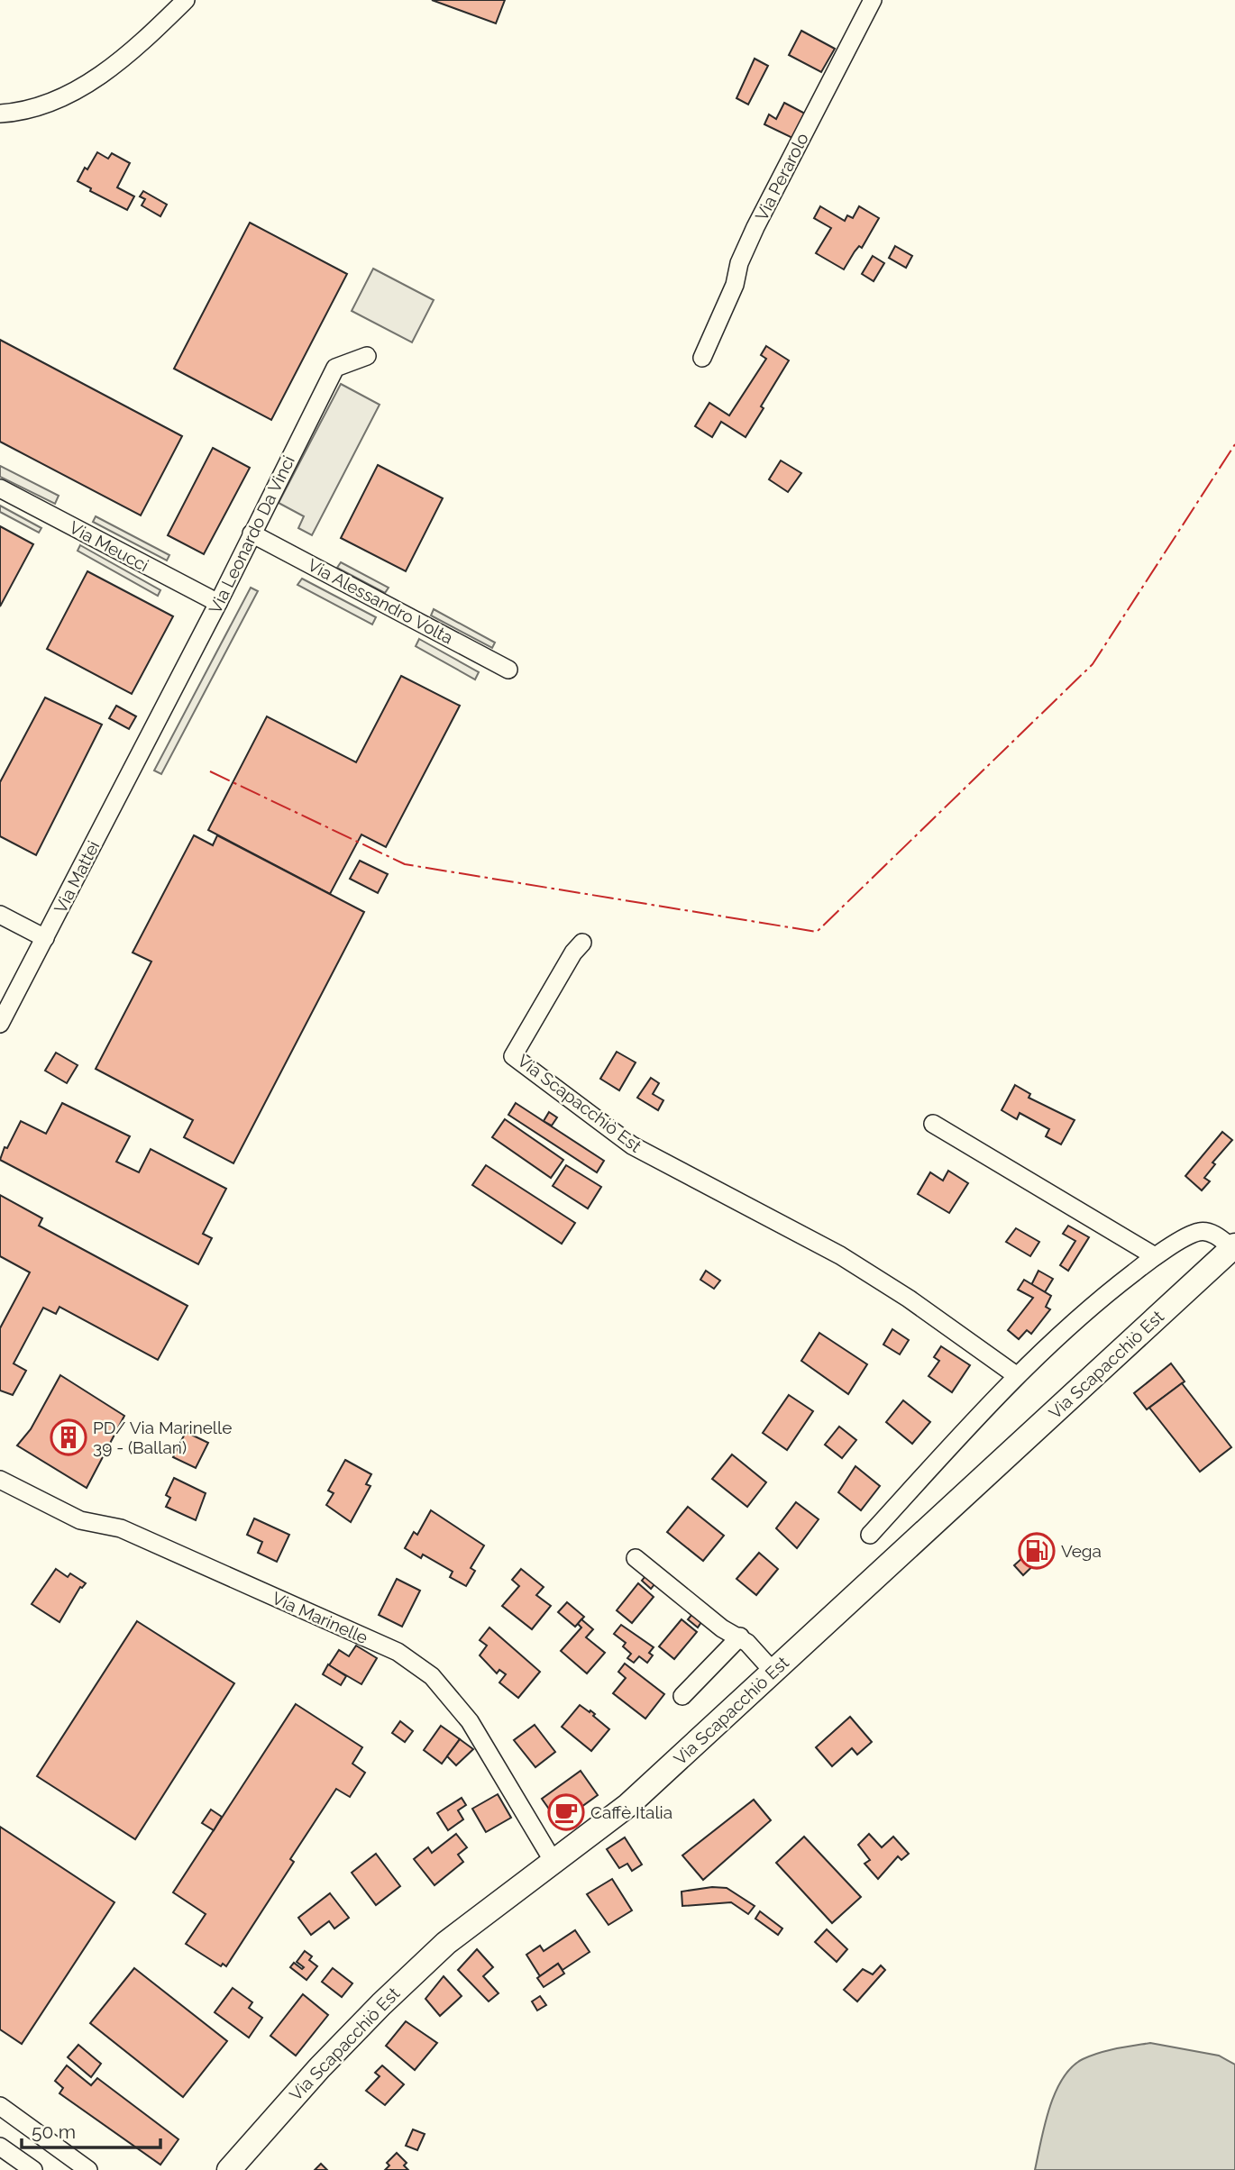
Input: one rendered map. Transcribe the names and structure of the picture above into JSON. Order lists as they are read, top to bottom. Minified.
{"streets":{"main road":["Via Scapacchiò Est"],"street":["Via Perarolo","Via Leonardo Da Vinci","Via Meucci","Via Alessandro Volta","Via Mattei","Via Marinelle"]},"crossings":[["Via Leonardo Da Vinci","Via Meucci"],["Via Leonardo Da Vinci","Via Alessandro Volta"],["Via Leonardo Da Vinci","Via Mattei"],["Via Scapacchiò Est","Via Marinelle"]],"places":{"building":["PD/ Via Marinelle 39 - (Ballan)"],"fuel station":["Vega"],"cafe":["Caffè Italia"]},"scale_bar":"50 m"}
